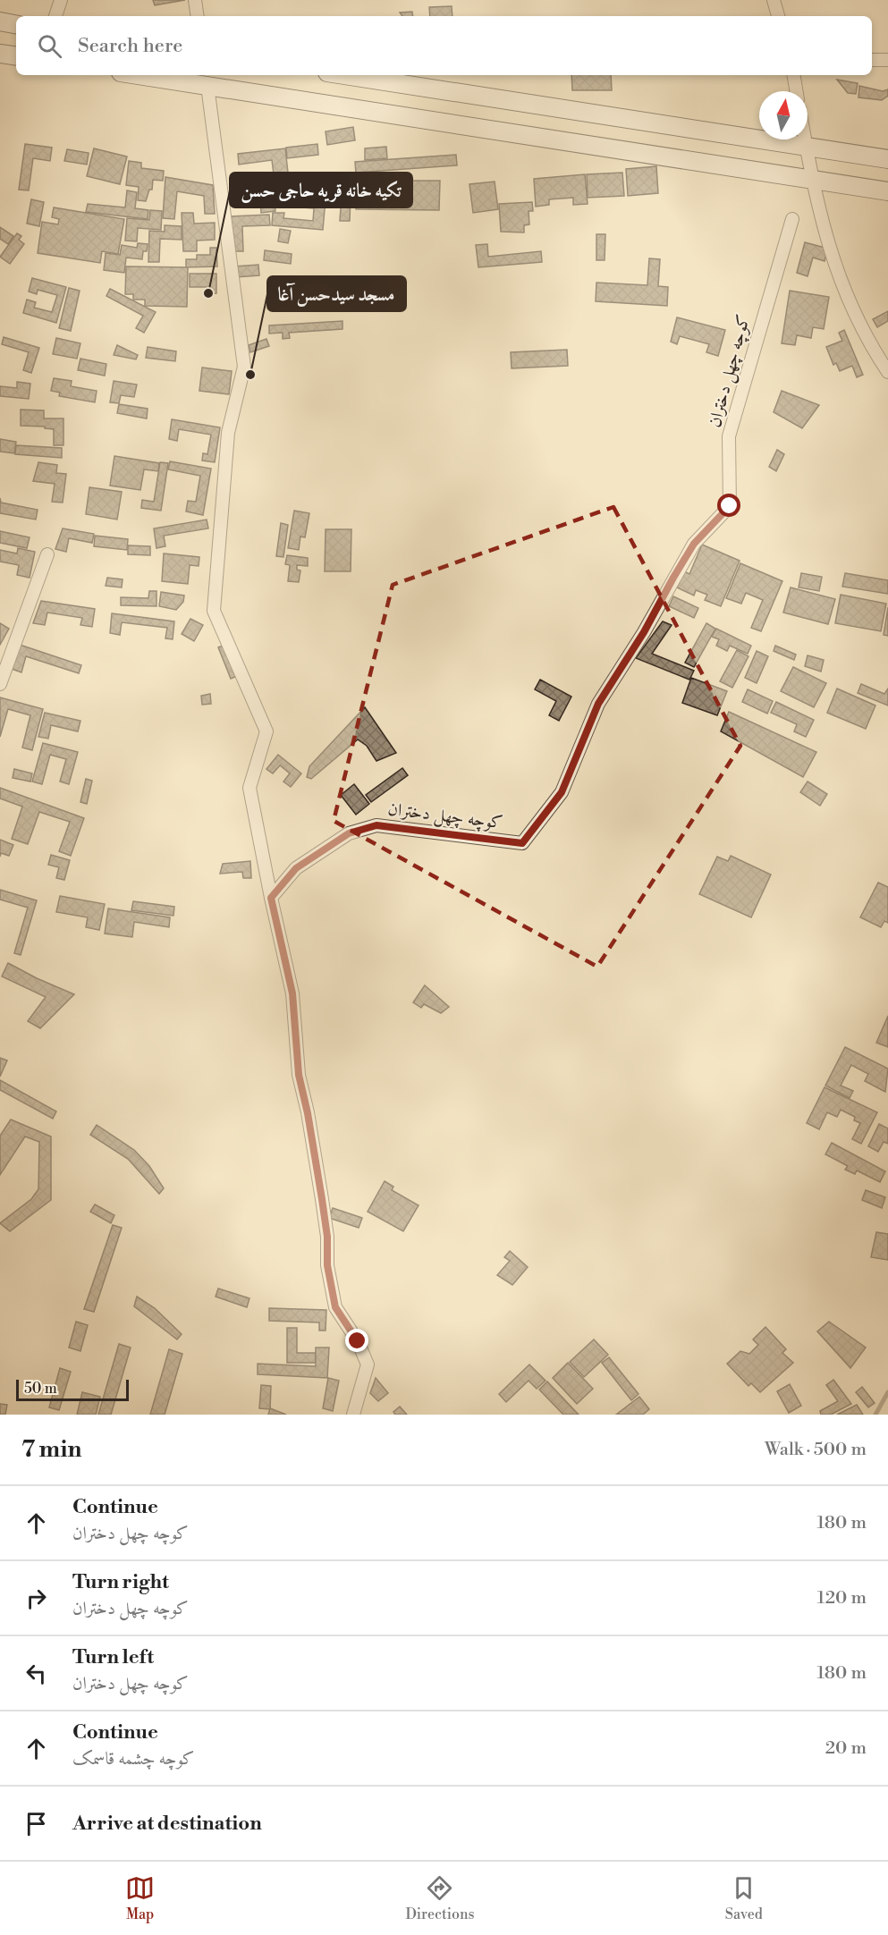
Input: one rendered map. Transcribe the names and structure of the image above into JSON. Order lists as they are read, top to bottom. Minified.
{"streets":{"street":["کوچه چهل دختران"]},"places":["تکیه خانه قریه حاجی حسن","مسجد سیدحسن آغا"],"scale_bar":"50 m","north":"top","page":{"search":"Search here","scale":"50 m","heading":["7 min","Walk · 500 m"],"list":[["Continue","کوچه چهل دختران","180 m"],["Turn right","کوچه چهل دختران","120 m"],["Turn left","کوچه چهل دختران","180 m"],["Continue","کوچه چشمه قاسمک","20 m"],"Arrive at destination"],"nav":["Map","Directions","Saved"]}}
